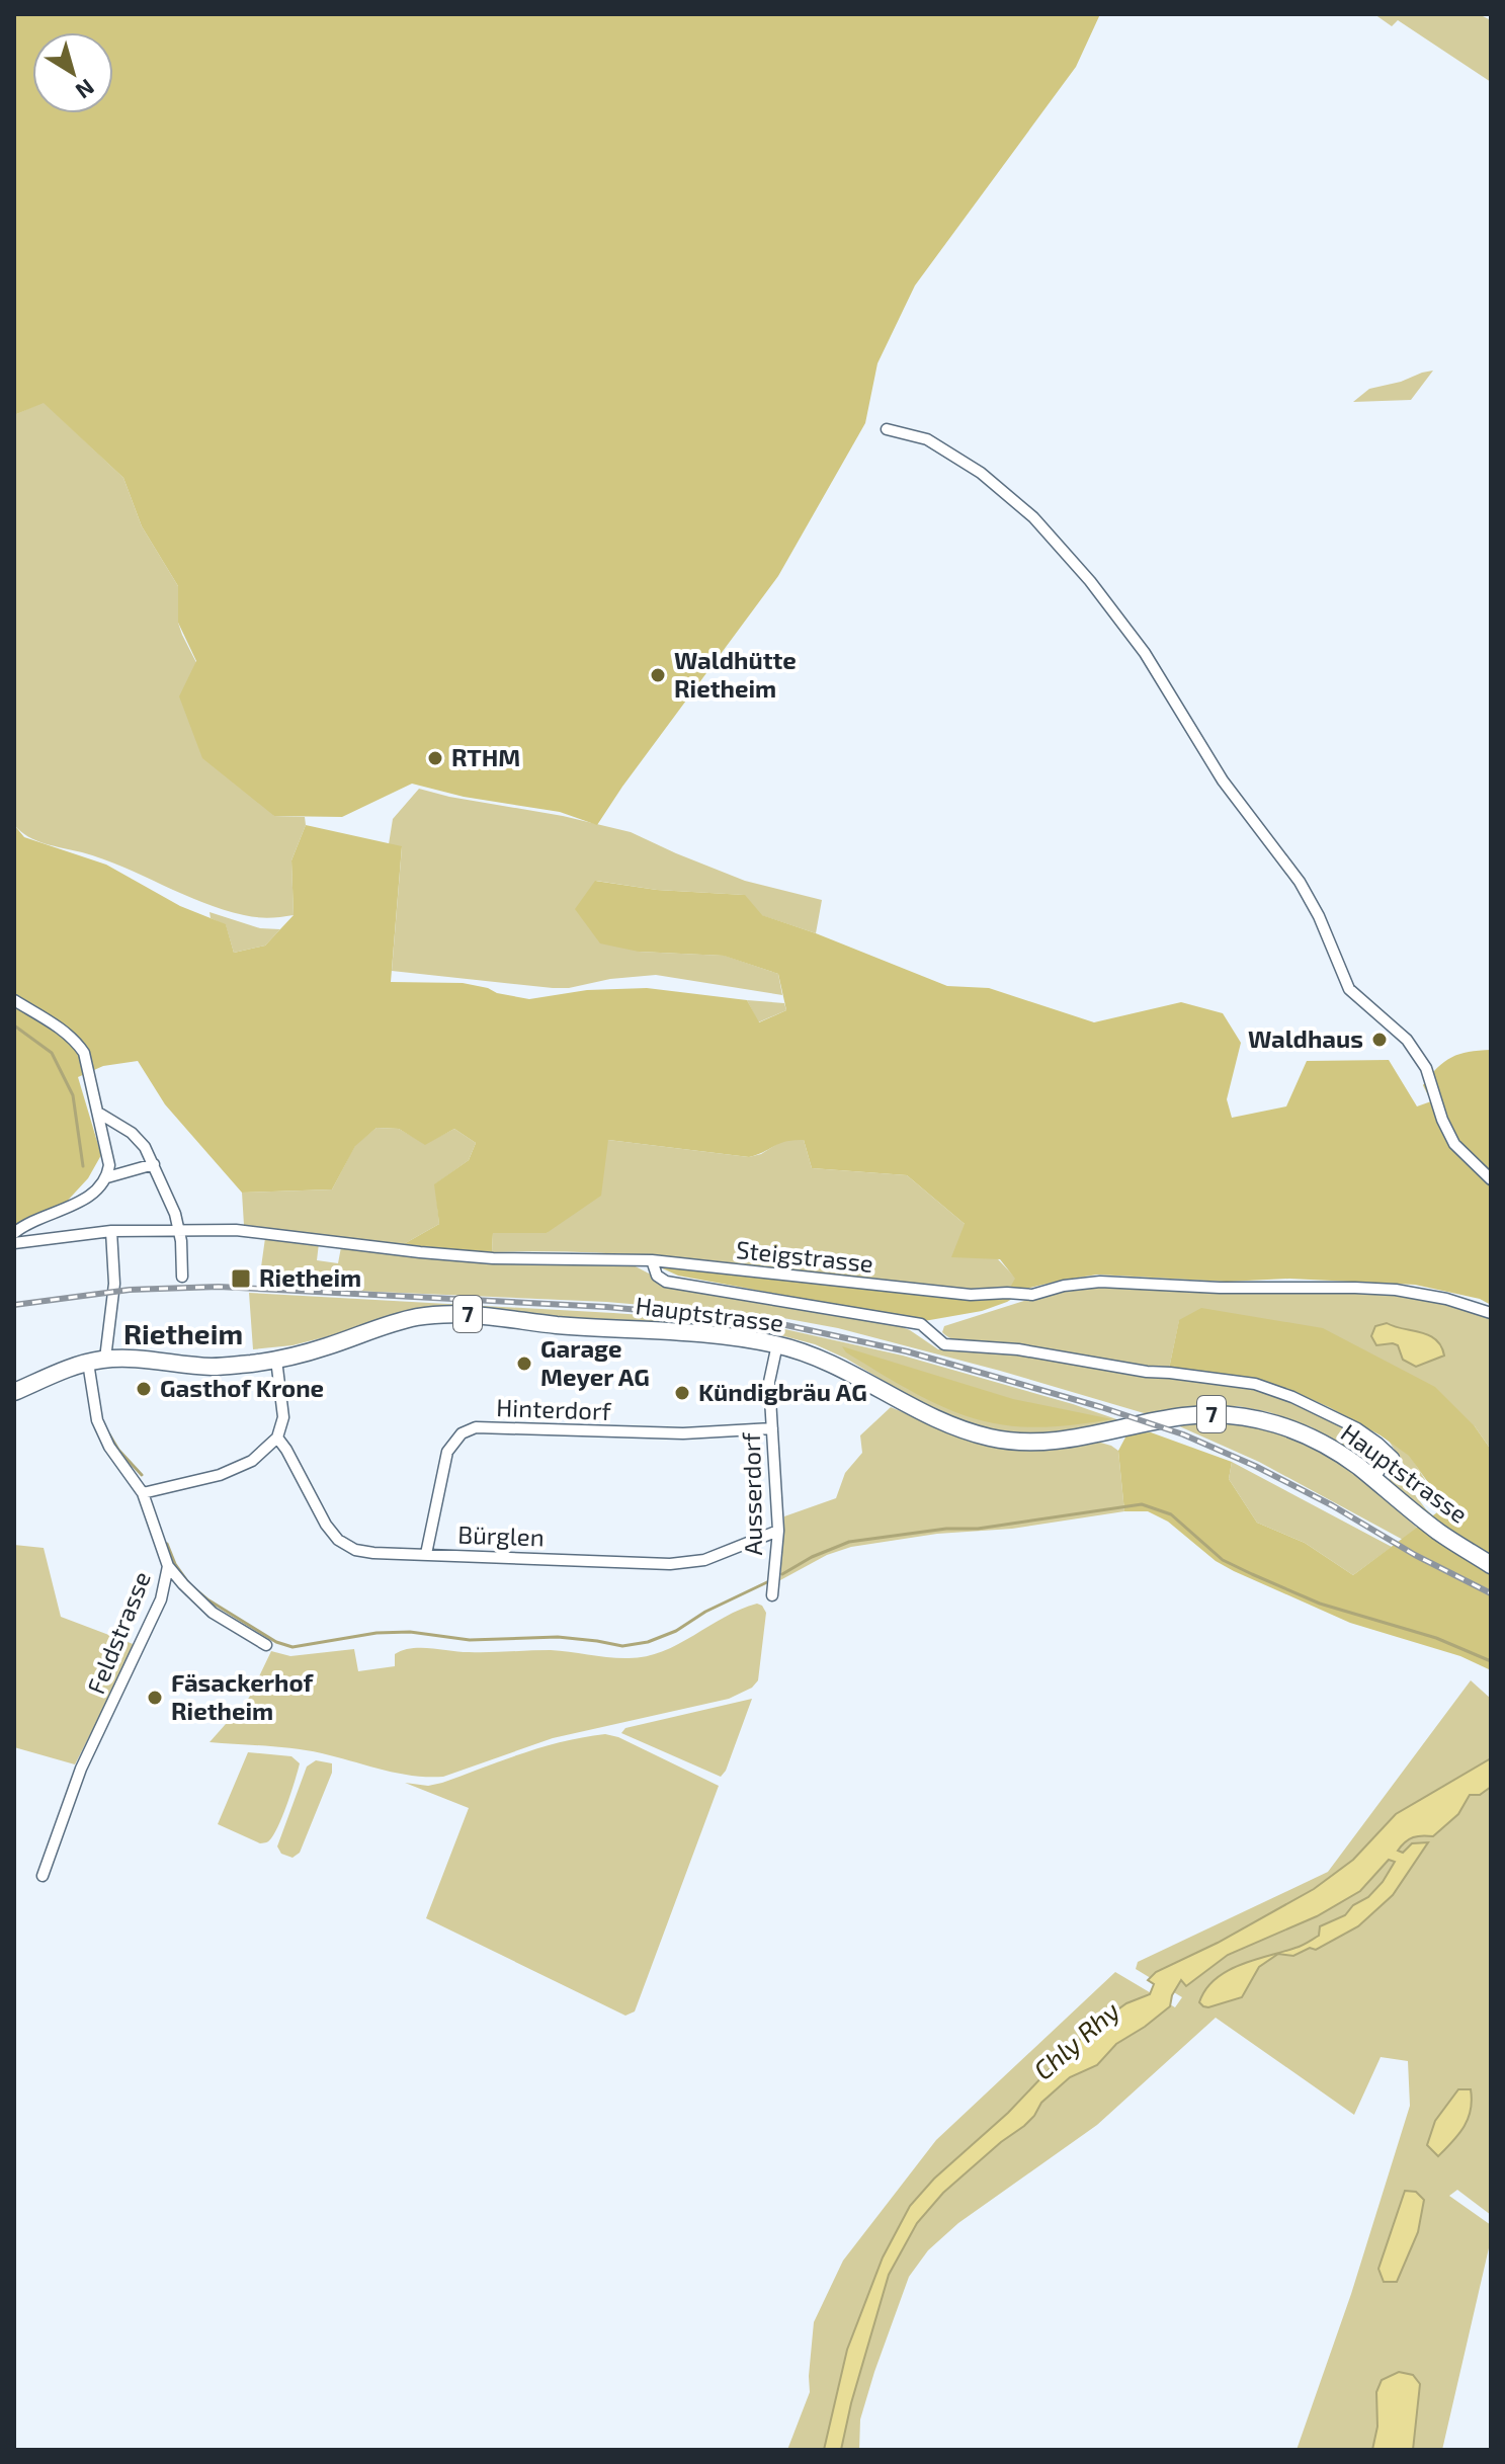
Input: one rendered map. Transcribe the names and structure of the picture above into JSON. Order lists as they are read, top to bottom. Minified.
{"streets":{"main road":["7","Hauptstrasse"],"street":["Steigstrasse","Hinterdorf","Ausserdorf","Bürglen","Feldstrasse"]},"crossings":[["Steigstrasse","Feldstrasse"],["Hauptstrasse","Ausserdorf"],["Hauptstrasse","Feldstrasse"],["Hinterdorf","Ausserdorf"],["Hinterdorf","Bürglen"],["Ausserdorf","Bürglen"]],"districts":["Rietheim"],"water":["Chly Rhy"],"places":{"other":["Waldhütte Rietheim","RTHM","Waldhaus","Garage Meyer AG","Gasthof Krone","Kündigbräu AG","Fäsackerhof Rietheim"],"transit":["Rietheim"]},"north":"bottom right"}
